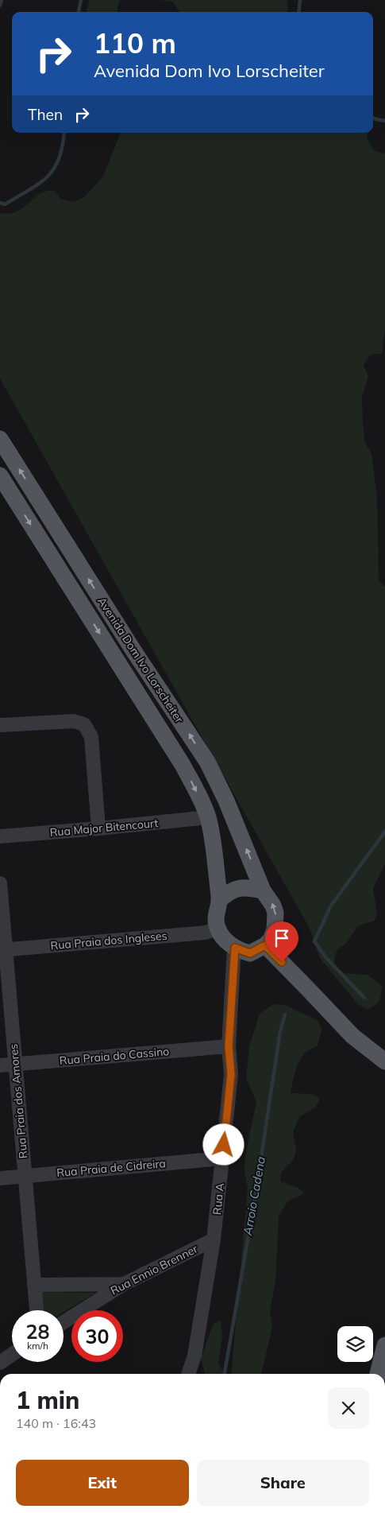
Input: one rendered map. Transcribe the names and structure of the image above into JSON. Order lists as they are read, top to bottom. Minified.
{"streets":{"main road":["Avenida Dom Ivo Lorscheiter"],"street":["Rua Major Bitencourt","Rua Praia dos Ingleses","Rua Praia do Cassino","Rua Praia dos Amores","Rua Praia de Cidreira","Rua A","Rua Ennio Brenner"]},"crossings":[["Avenida Dom Ivo Lorscheiter","Rua Major Bitencourt"],["Avenida Dom Ivo Lorscheiter","Rua Praia dos Ingleses"],["Avenida Dom Ivo Lorscheiter","Rua A"],["Rua Praia dos Ingleses","Rua Praia dos Amores"],["Rua Praia dos Ingleses","Rua A"],["Rua Praia do Cassino","Rua Praia dos Amores"],["Rua Praia do Cassino","Rua A"],["Rua Praia dos Amores","Rua Praia de Cidreira"],["Rua Praia de Cidreira","Rua A"],["Rua A","Rua Ennio Brenner"]],"water":["Arroio Cadena"],"page":{"turn":["110 m","Avenida Dom Ivo Lorscheiter"],"then":"Then","speed":"28 km/h","limit":"30","heading":["1 min","140 m · 16:43"],"buttons":["Exit","Share"]}}
